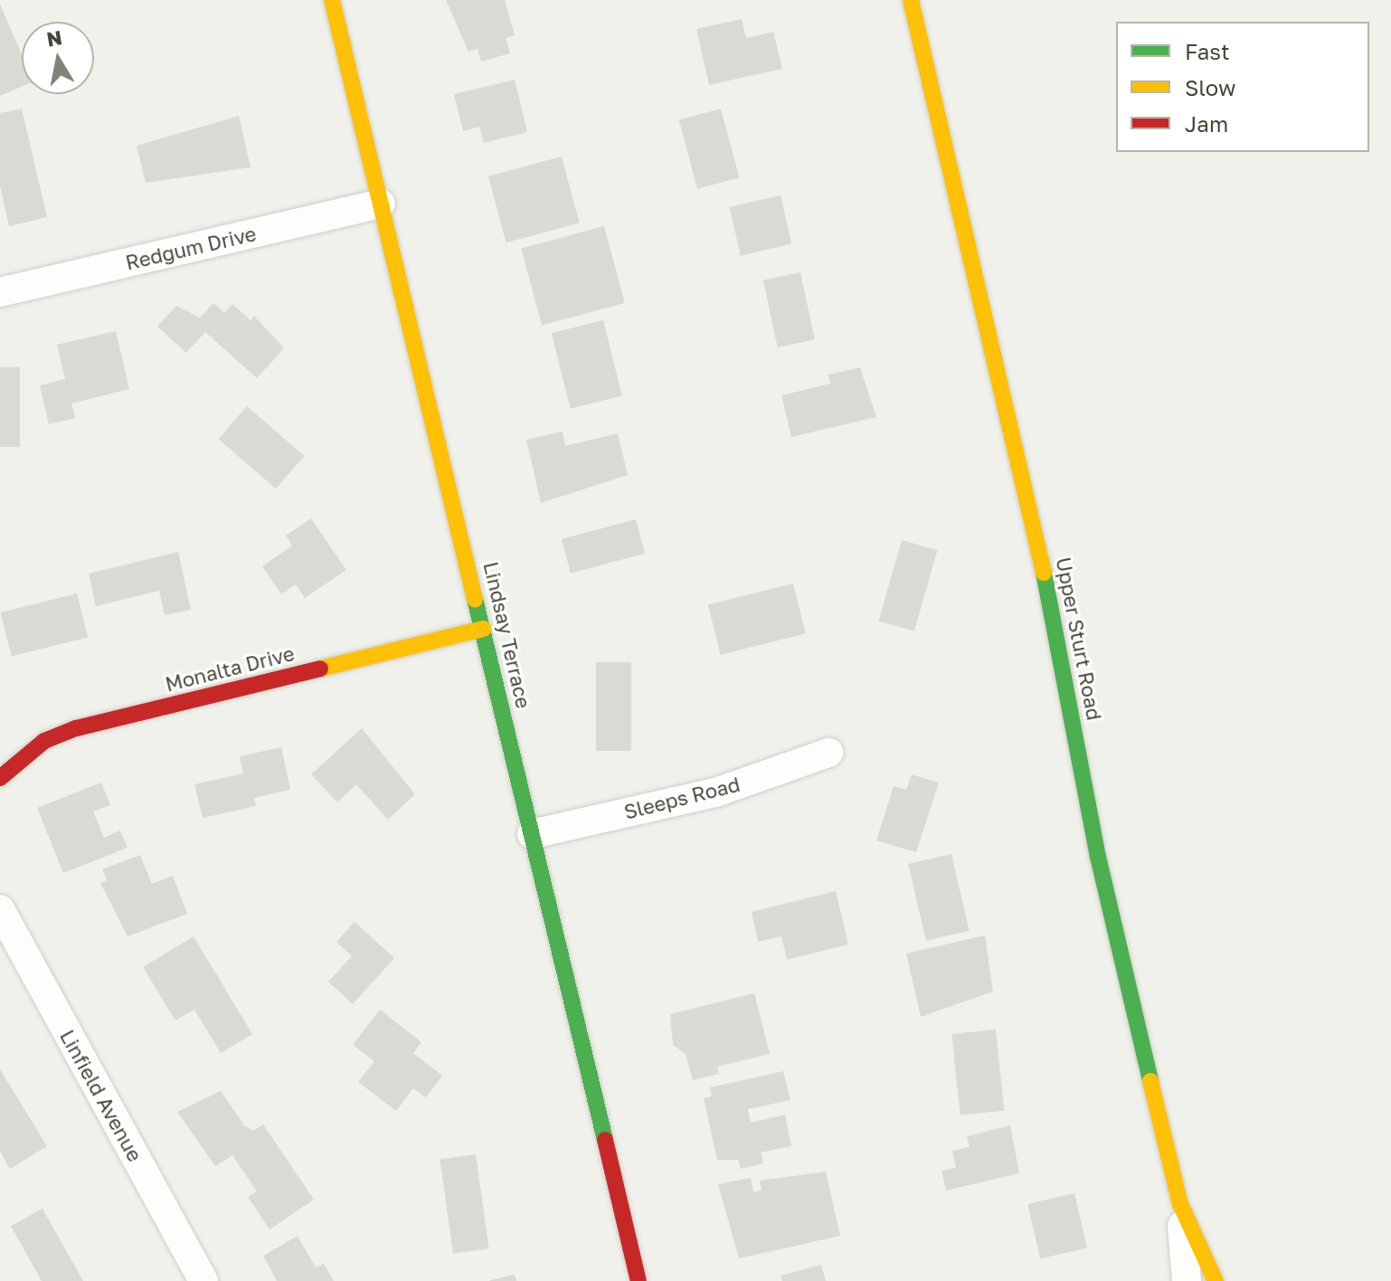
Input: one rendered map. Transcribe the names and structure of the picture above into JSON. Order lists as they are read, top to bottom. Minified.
{"streets":{"street":["Redgum Drive","Lindsay Terrace","Upper Sturt Road","Monalta Drive","Sleeps Road","Linfield Avenue"]},"crossings":[["Redgum Drive","Lindsay Terrace"],["Lindsay Terrace","Monalta Drive"],["Lindsay Terrace","Sleeps Road"]],"legend":["Fast","Slow","Jam"],"north":"top"}
